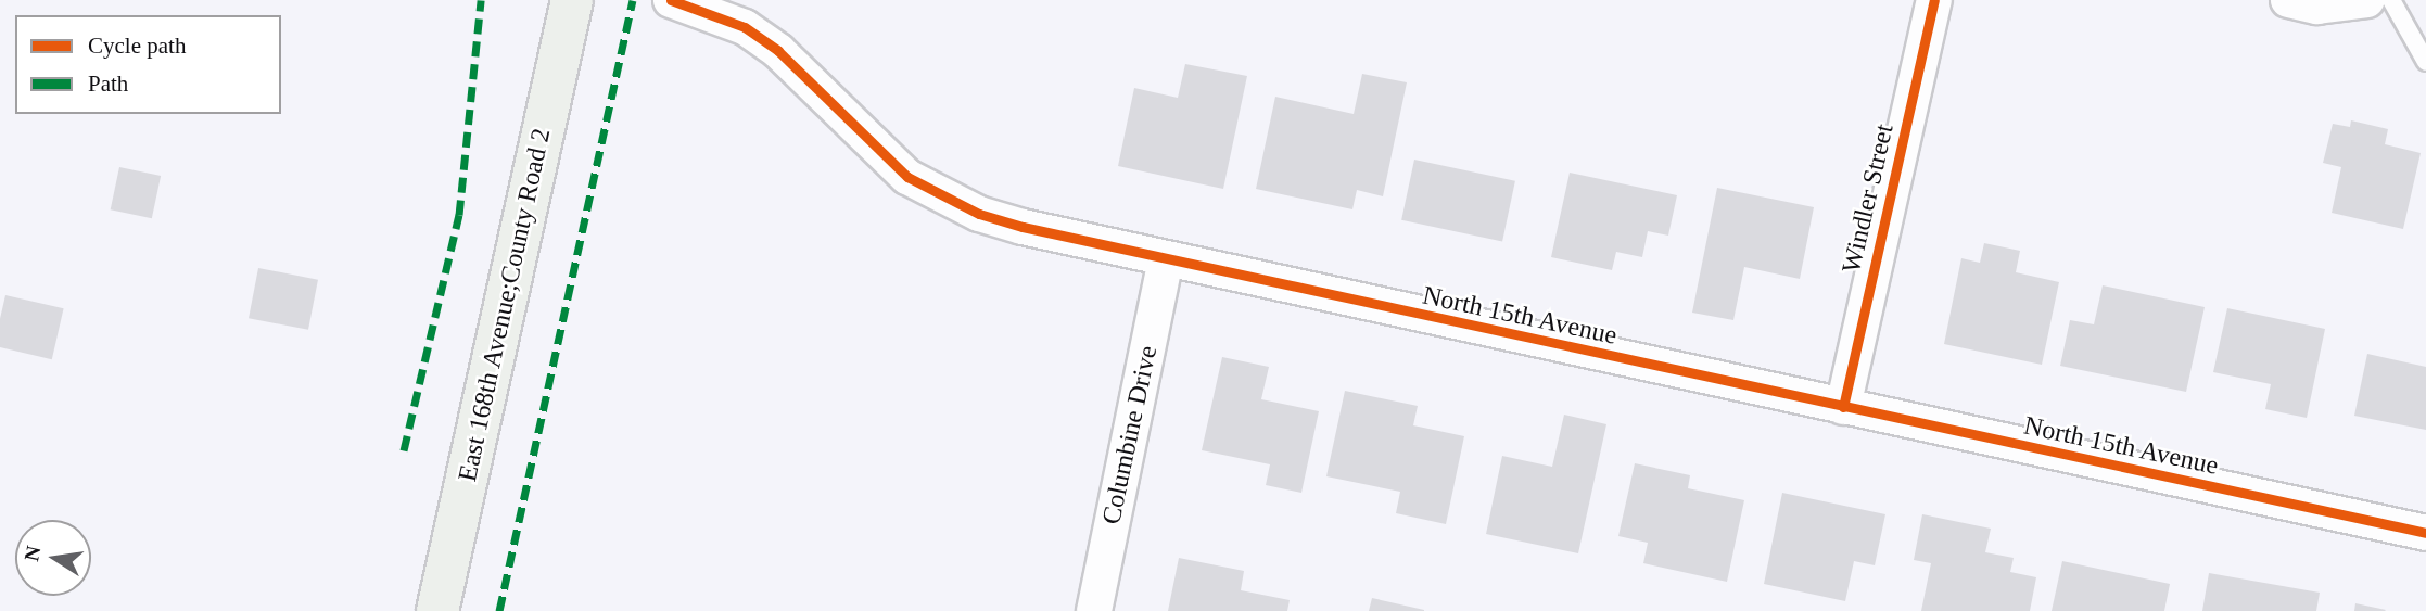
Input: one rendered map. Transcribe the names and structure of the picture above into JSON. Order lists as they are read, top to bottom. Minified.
{"streets":{"main road":["East 168th Avenue;County Road 2"],"street":["Windler Street","North 15th Avenue","Columbine Drive"]},"crossings":[["Windler Street","North 15th Avenue"],["North 15th Avenue","Columbine Drive"]],"legend":["Cycle path","Path"],"north":"left"}
